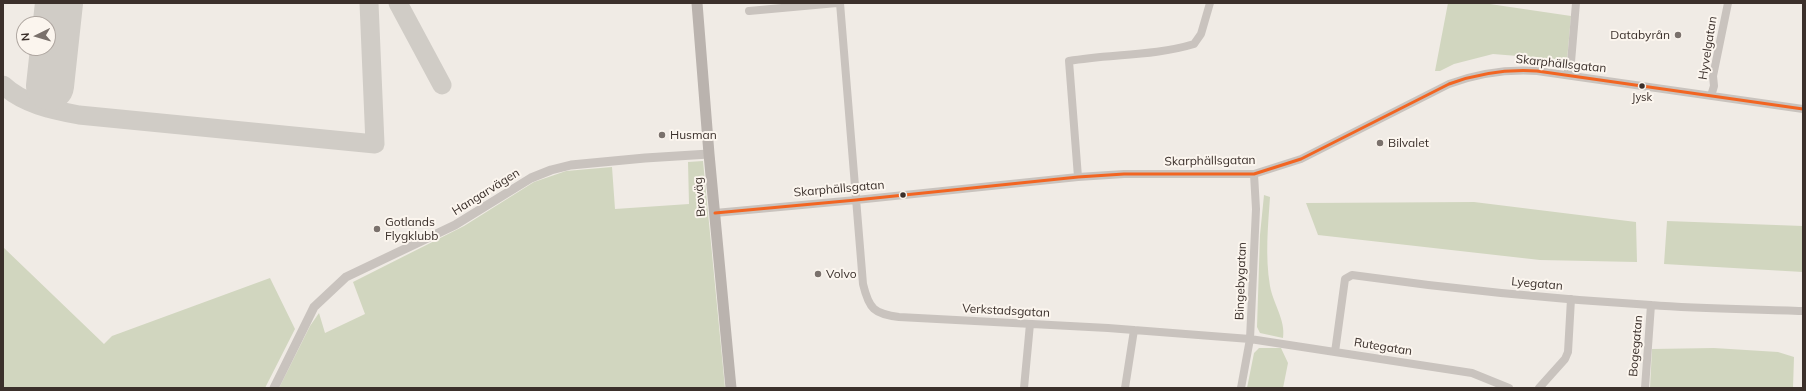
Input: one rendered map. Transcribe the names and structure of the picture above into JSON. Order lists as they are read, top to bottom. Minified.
{"streets":{"main road":["Broväg"],"street":["Hyvelgatan","Skarphällsgatan","Hangarvägen","Bingebygatan","Lyegatan","Verkstadsgatan","Bogegatan","Rutegatan"]},"crossings":[["Hyvelgatan","Skarphällsgatan"],["Skarphällsgatan","Broväg"],["Skarphällsgatan","Bingebygatan"],["Skarphällsgatan","Verkstadsgatan"],["Hangarvägen","Broväg"],["Bingebygatan","Verkstadsgatan"],["Bingebygatan","Rutegatan"],["Lyegatan","Bogegatan"],["Lyegatan","Rutegatan"],["Verkstadsgatan","Rutegatan"]],"places":["Databyrån","Jysk","Husman","Bilvalet","Gotlands Flygklubb","Volvo"],"north":"left"}
